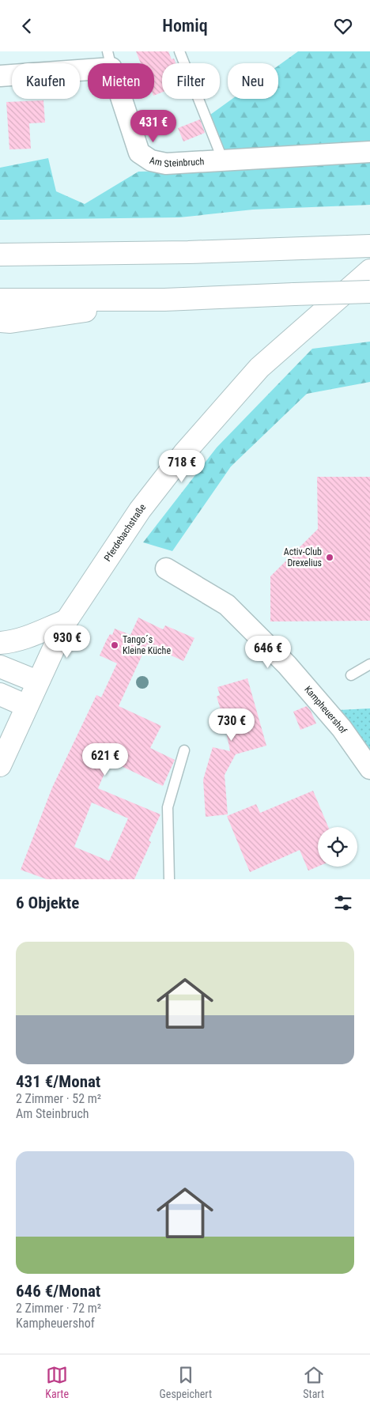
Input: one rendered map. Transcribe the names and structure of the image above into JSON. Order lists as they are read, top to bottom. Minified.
{"streets":{"main road":["Pferdebachstraße"],"street":["Am Steinbruch","Kampheuershof"]},"places":["Activ-Club Drexelius","Tango´s Kleine Küche"],"page":{"header":"Homiq","chip":["Kaufen","Mieten","Filter","Neu"],"price":["431 €","718 €","930 €","646 €","730 €","621 €"],"heading":"6 Objekte","list":[{"name":"431 €/Monat","note":"2 Zimmer · 52 m² · Am Steinbruch"},{"name":"646 €/Monat","note":"2 Zimmer · 72 m² · Kampheuershof"}],"tabs":["Karte","Gespeichert","Start"]}}
